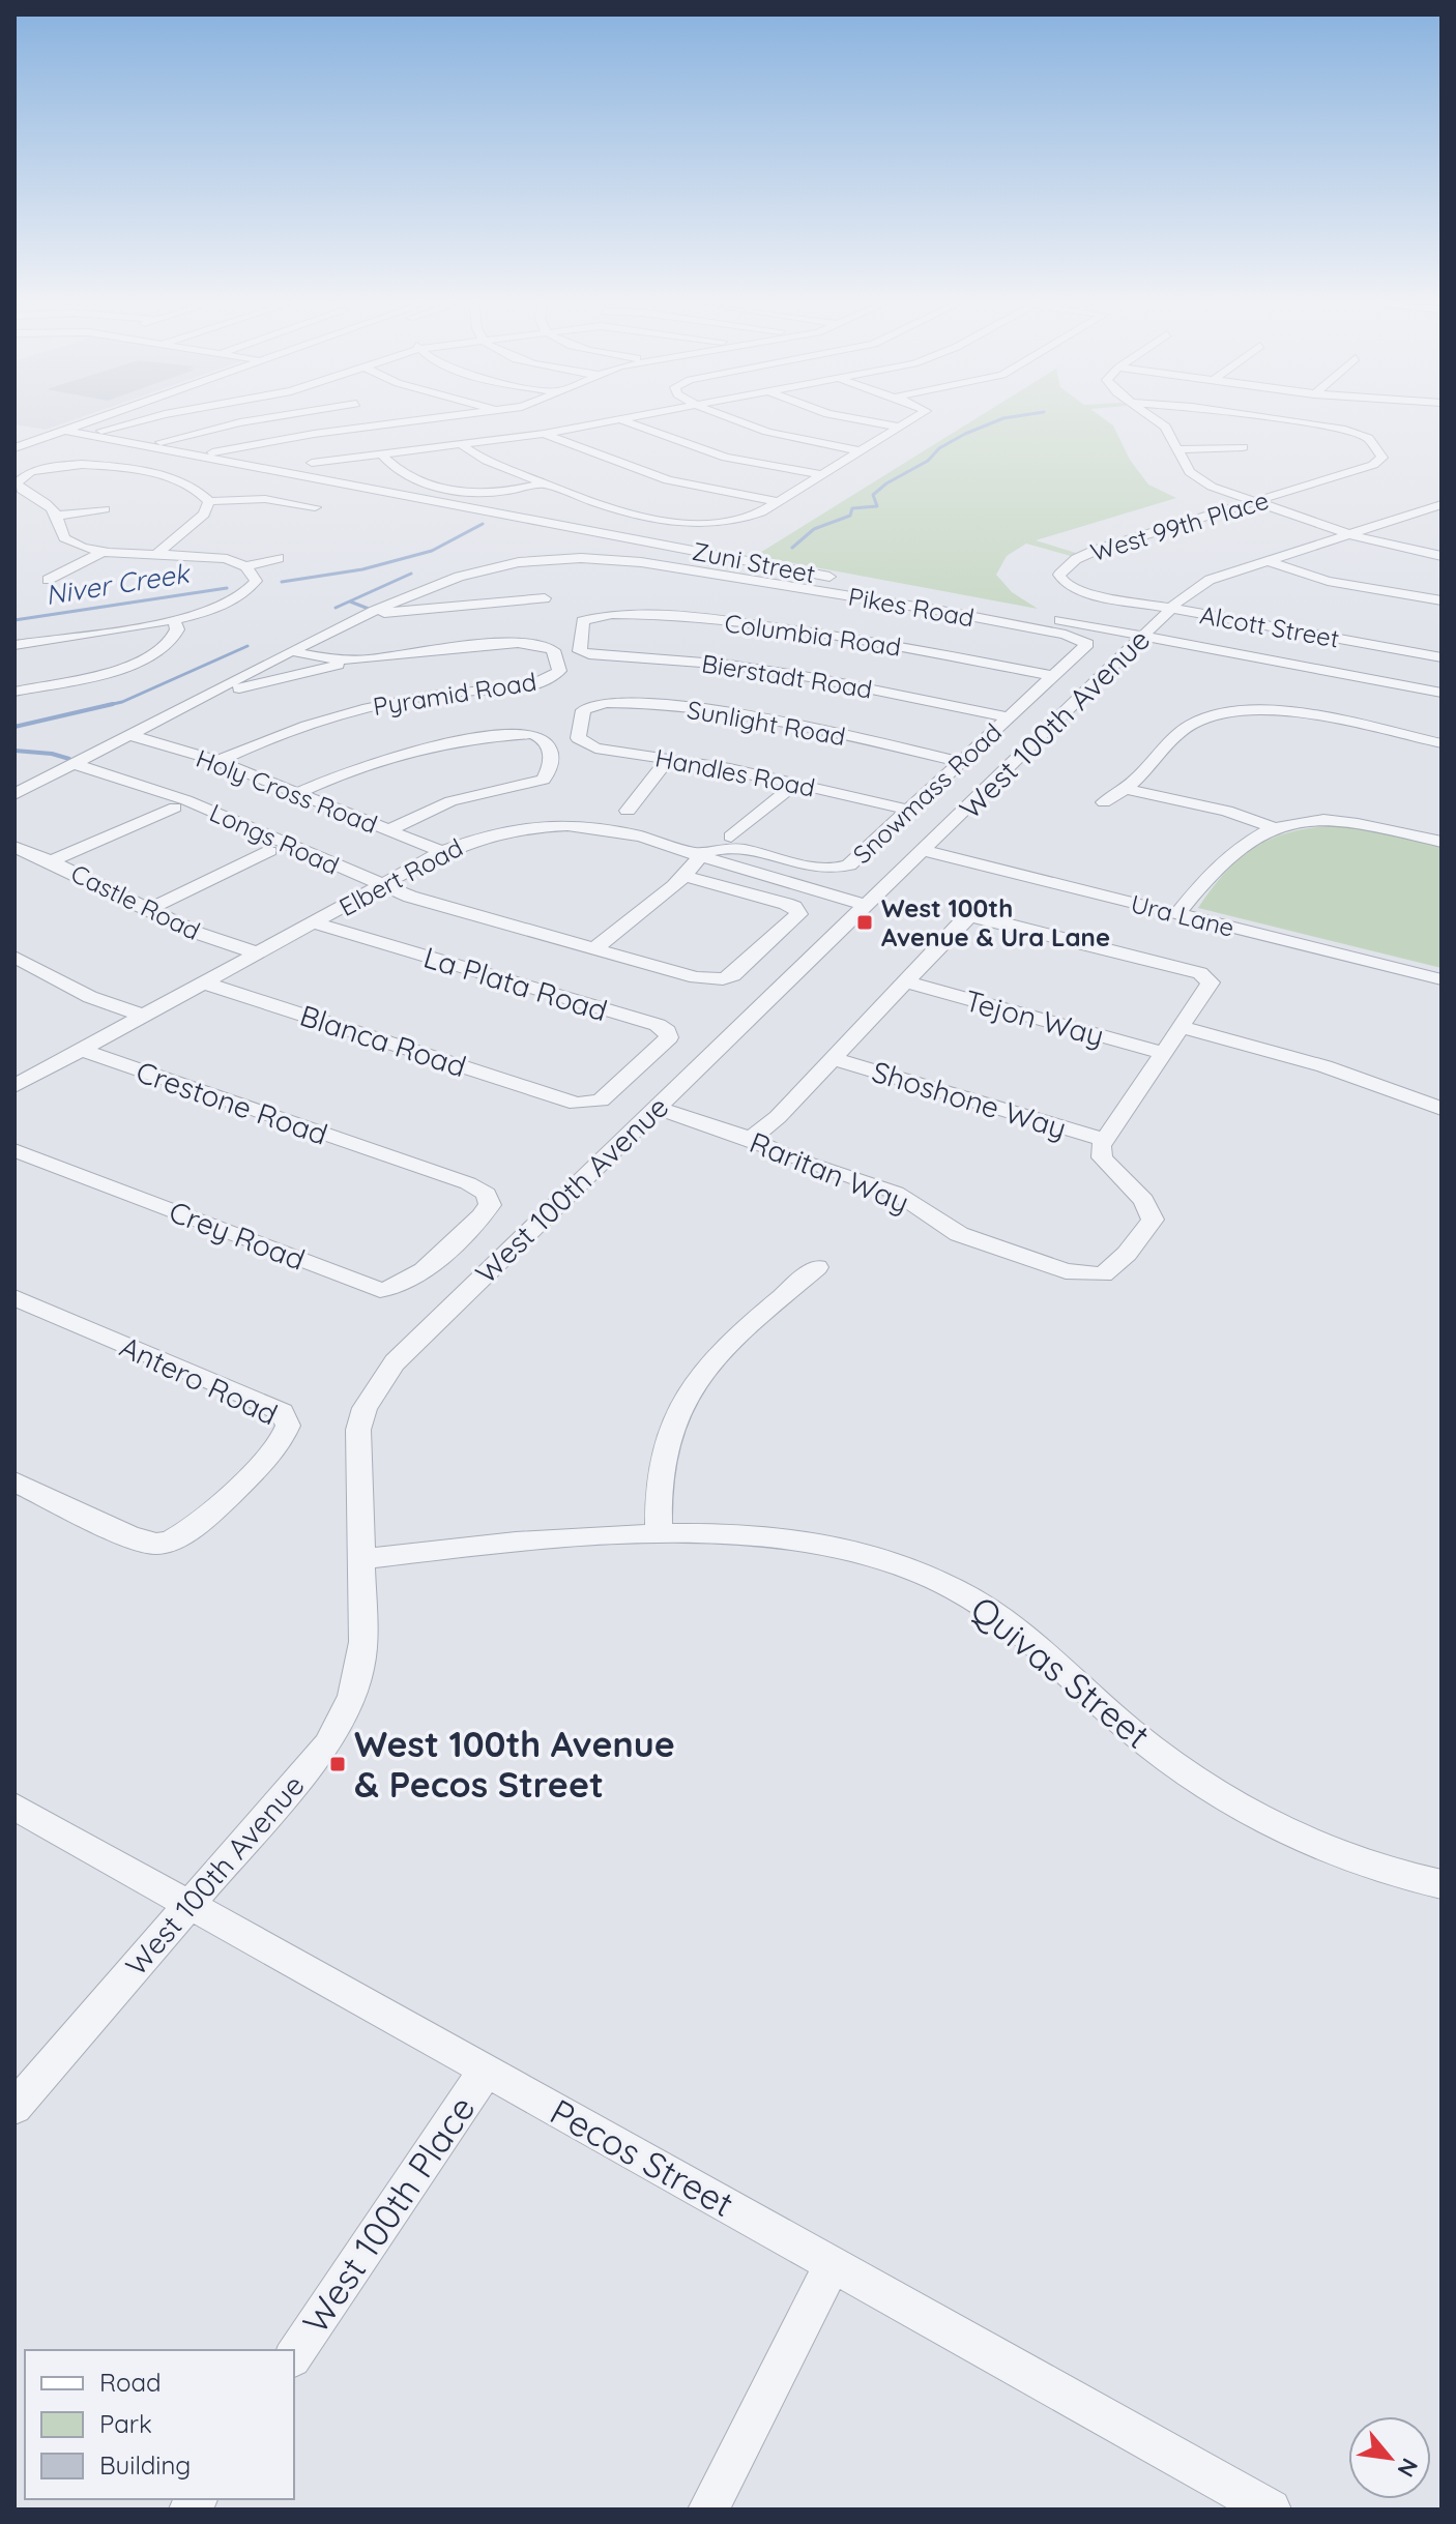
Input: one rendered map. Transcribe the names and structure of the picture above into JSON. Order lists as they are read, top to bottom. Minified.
{"streets":{"street":["West 99th Place","Zuni Street","Pikes Road","Alcott Street","Columbia Road","Bierstadt Road","Pyramid Road","Sunlight Road","West 100th Avenue","Handles Road","Holy Cross Road","Snowmass Road","Longs Road","Elbert Road","Castle Road","Ura Lane","La Plata Road","Tejon Way","Blanca Road","Shoshone Way","Crestone Road","Raritan Way","Crey Road","Antero Road","Quivas Street","Pecos Street","West 100th Place"]},"crossings":[["West 99th Place","Alcott Street"],["Zuni Street","West 100th Avenue"],["Pikes Road","Pyramid Road"],["Pikes Road","Snowmass Road"],["Alcott Street","West 100th Avenue"],["Columbia Road","Bierstadt Road"],["Columbia Road","Snowmass Road"],["Bierstadt Road","Snowmass Road"],["Pyramid Road","Holy Cross Road"],["Sunlight Road","Handles Road"],["Sunlight Road","Snowmass Road"],["West 100th Avenue","Elbert Road"],["West 100th Avenue","Ura Lane"],["West 100th Avenue","Raritan Way"],["West 100th Avenue","Quivas Street"],["West 100th Avenue","Pecos Street"],["Handles Road","Snowmass Road"],["Holy Cross Road","Elbert Road"],["Snowmass Road","Elbert Road"],["Longs Road","Elbert Road"],["Elbert Road","Castle Road"],["Elbert Road","La Plata Road"],["Elbert Road","Blanca Road"],["Elbert Road","Crestone Road"],["La Plata Road","Blanca Road"],["Shoshone Way","Raritan Way"],["Crestone Road","Crey Road"],["Pecos Street","West 100th Place"]],"water":["Niver Creek"],"places":{"transit":["West 100th Avenue & Ura Lane","West 100th Avenue & Pecos Street"]},"legend":["Road","Park","Building"],"north":"bottom right"}
